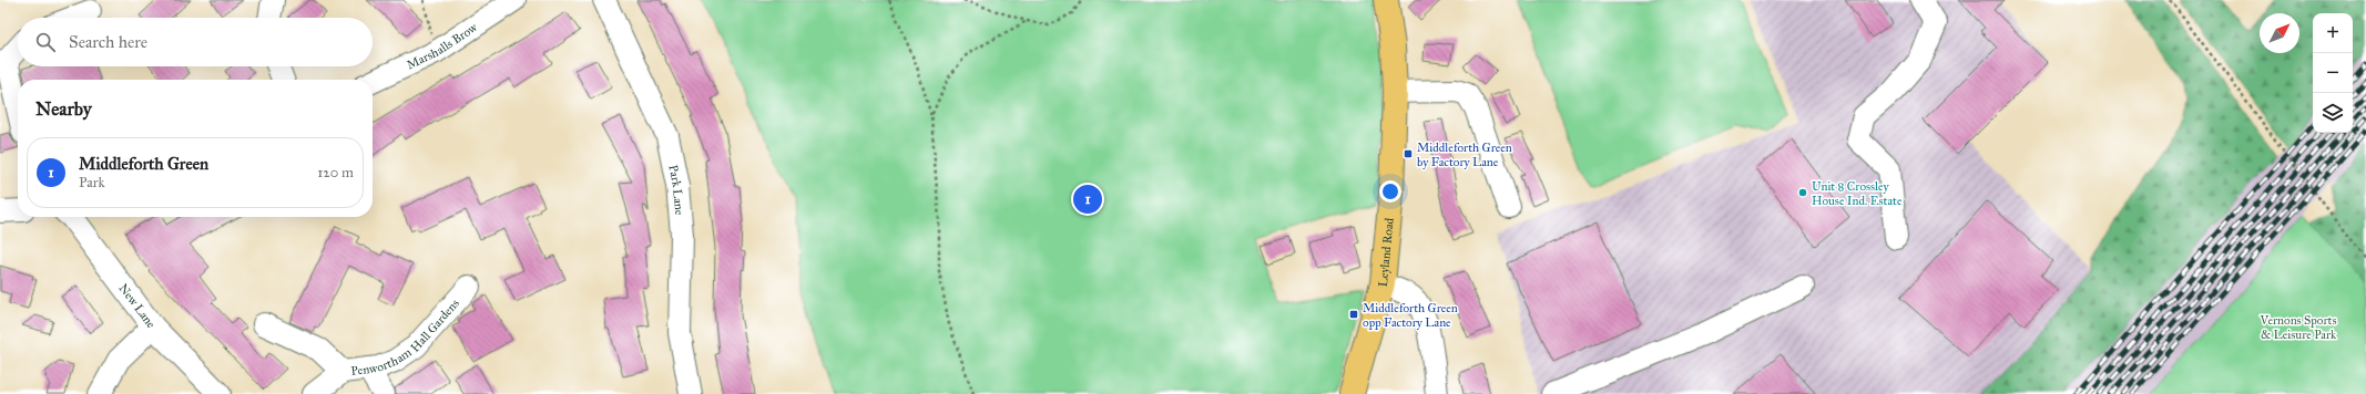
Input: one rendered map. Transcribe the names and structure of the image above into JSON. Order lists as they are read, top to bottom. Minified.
{"streets":{"main road":["Leyland Road"],"street":["Marshalls Brow","Park Lane","New Lane","Penwortham Hall Gardens"]},"parks":["Vernons Sports & Leisure Park"],"places":{"transit":["Middleforth Green by Factory Lane","Middleforth Green opp Factory Lane"],"other":["Unit 8 Crossley House Ind. Estate"]},"north":"top right","page":{"map_buttons":["+","−"],"search":"Search here","heading":"Nearby","list":[{"mark":"1","name":"Middleforth Green","note":"Park","value":"120 m"}],"pins":"1"}}
